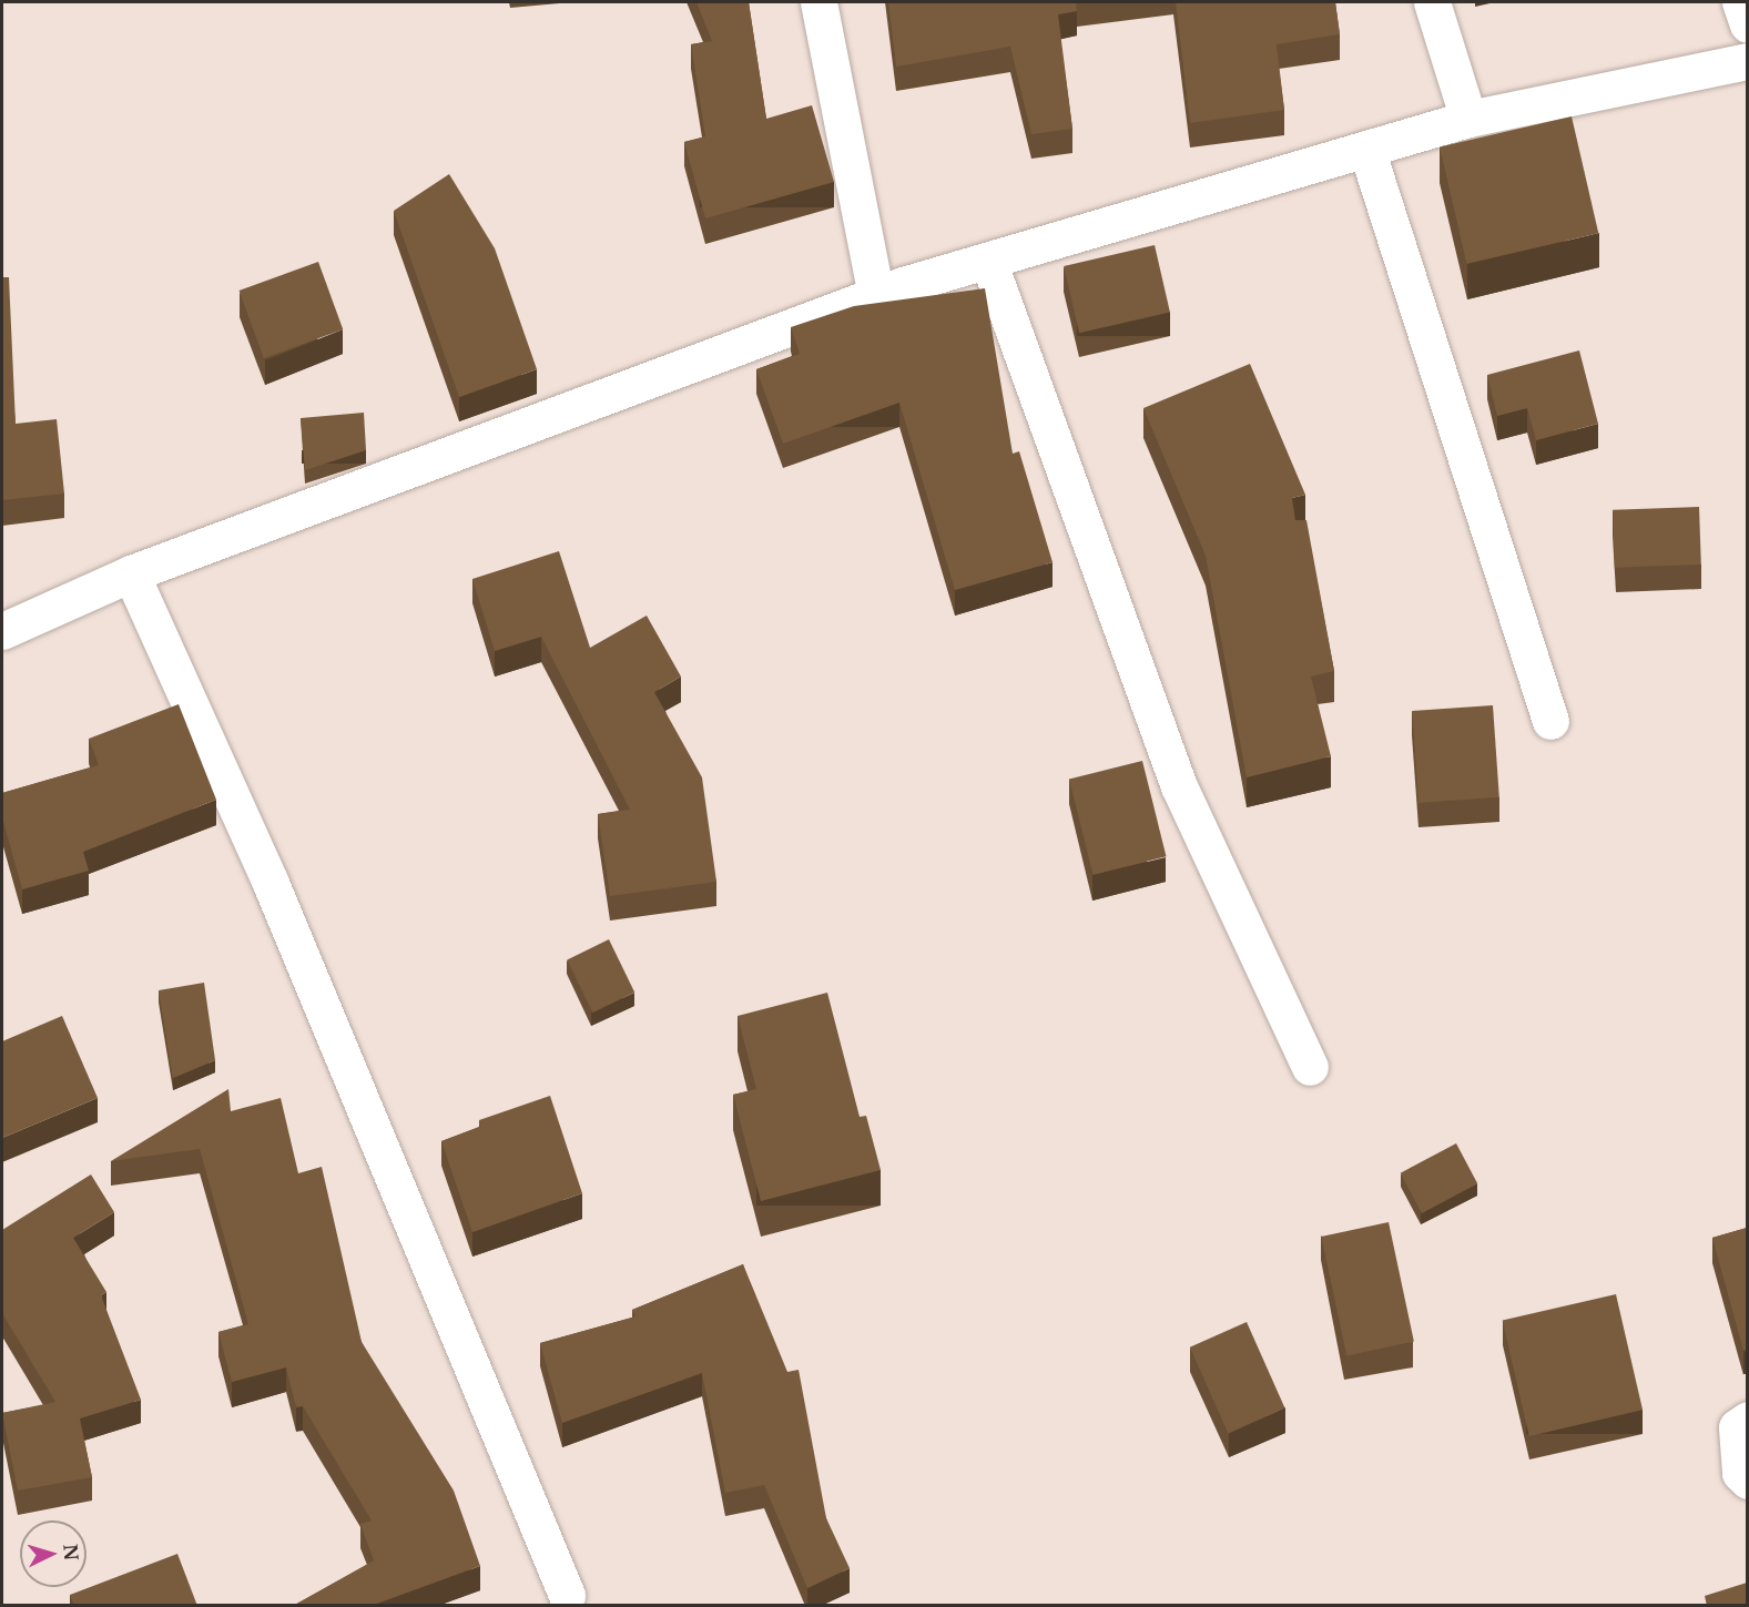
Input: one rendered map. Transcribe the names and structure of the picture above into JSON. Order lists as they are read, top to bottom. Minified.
{"north":"right"}
